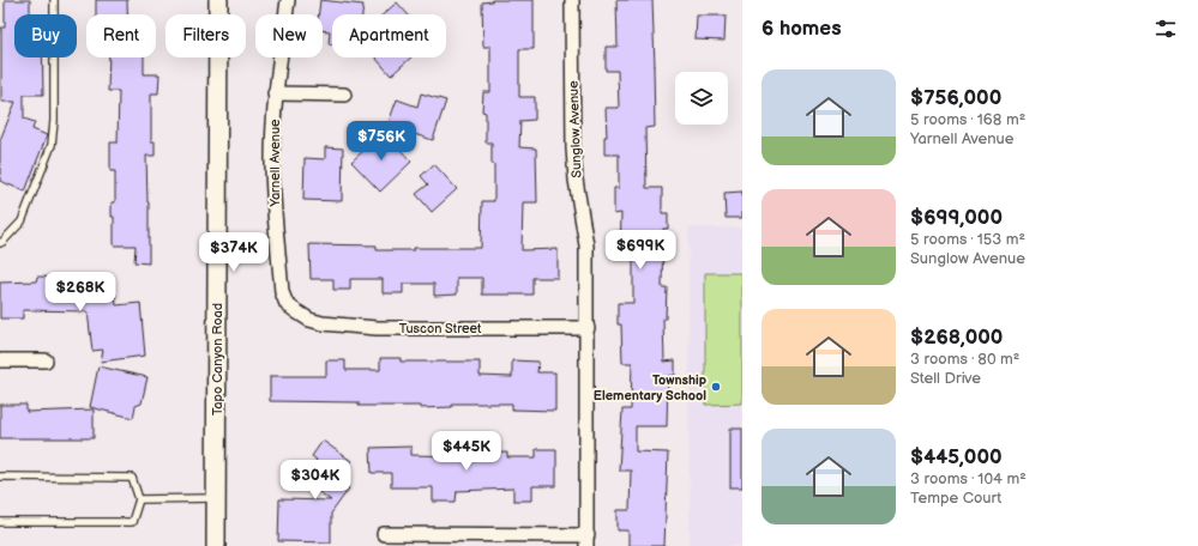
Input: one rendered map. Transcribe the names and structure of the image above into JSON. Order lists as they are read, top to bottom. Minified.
{"streets":{"main road":["Tapo Canyon Road"],"street":["Sunglow Avenue","Yarnell Avenue","Tuscon Street"]},"crossings":[["Sunglow Avenue","Tuscon Street"],["Yarnell Avenue","Tuscon Street"]],"places":["Township Elementary School"],"page":{"heading":"6 homes","chip":["Buy","Rent","Filters","New","Apartment"],"list":[{"name":"$756,000","note":"5 rooms · 168 m² · Yarnell Avenue"},{"name":"$699,000","note":"5 rooms · 153 m² · Sunglow Avenue"},{"name":"$268,000","note":"3 rooms · 80 m² · Stell Drive"},{"name":"$445,000","note":"3 rooms · 104 m² · Tempe Court"}],"price":["$756K","$699K","$374K","$268K","$445K","$304K"]}}
